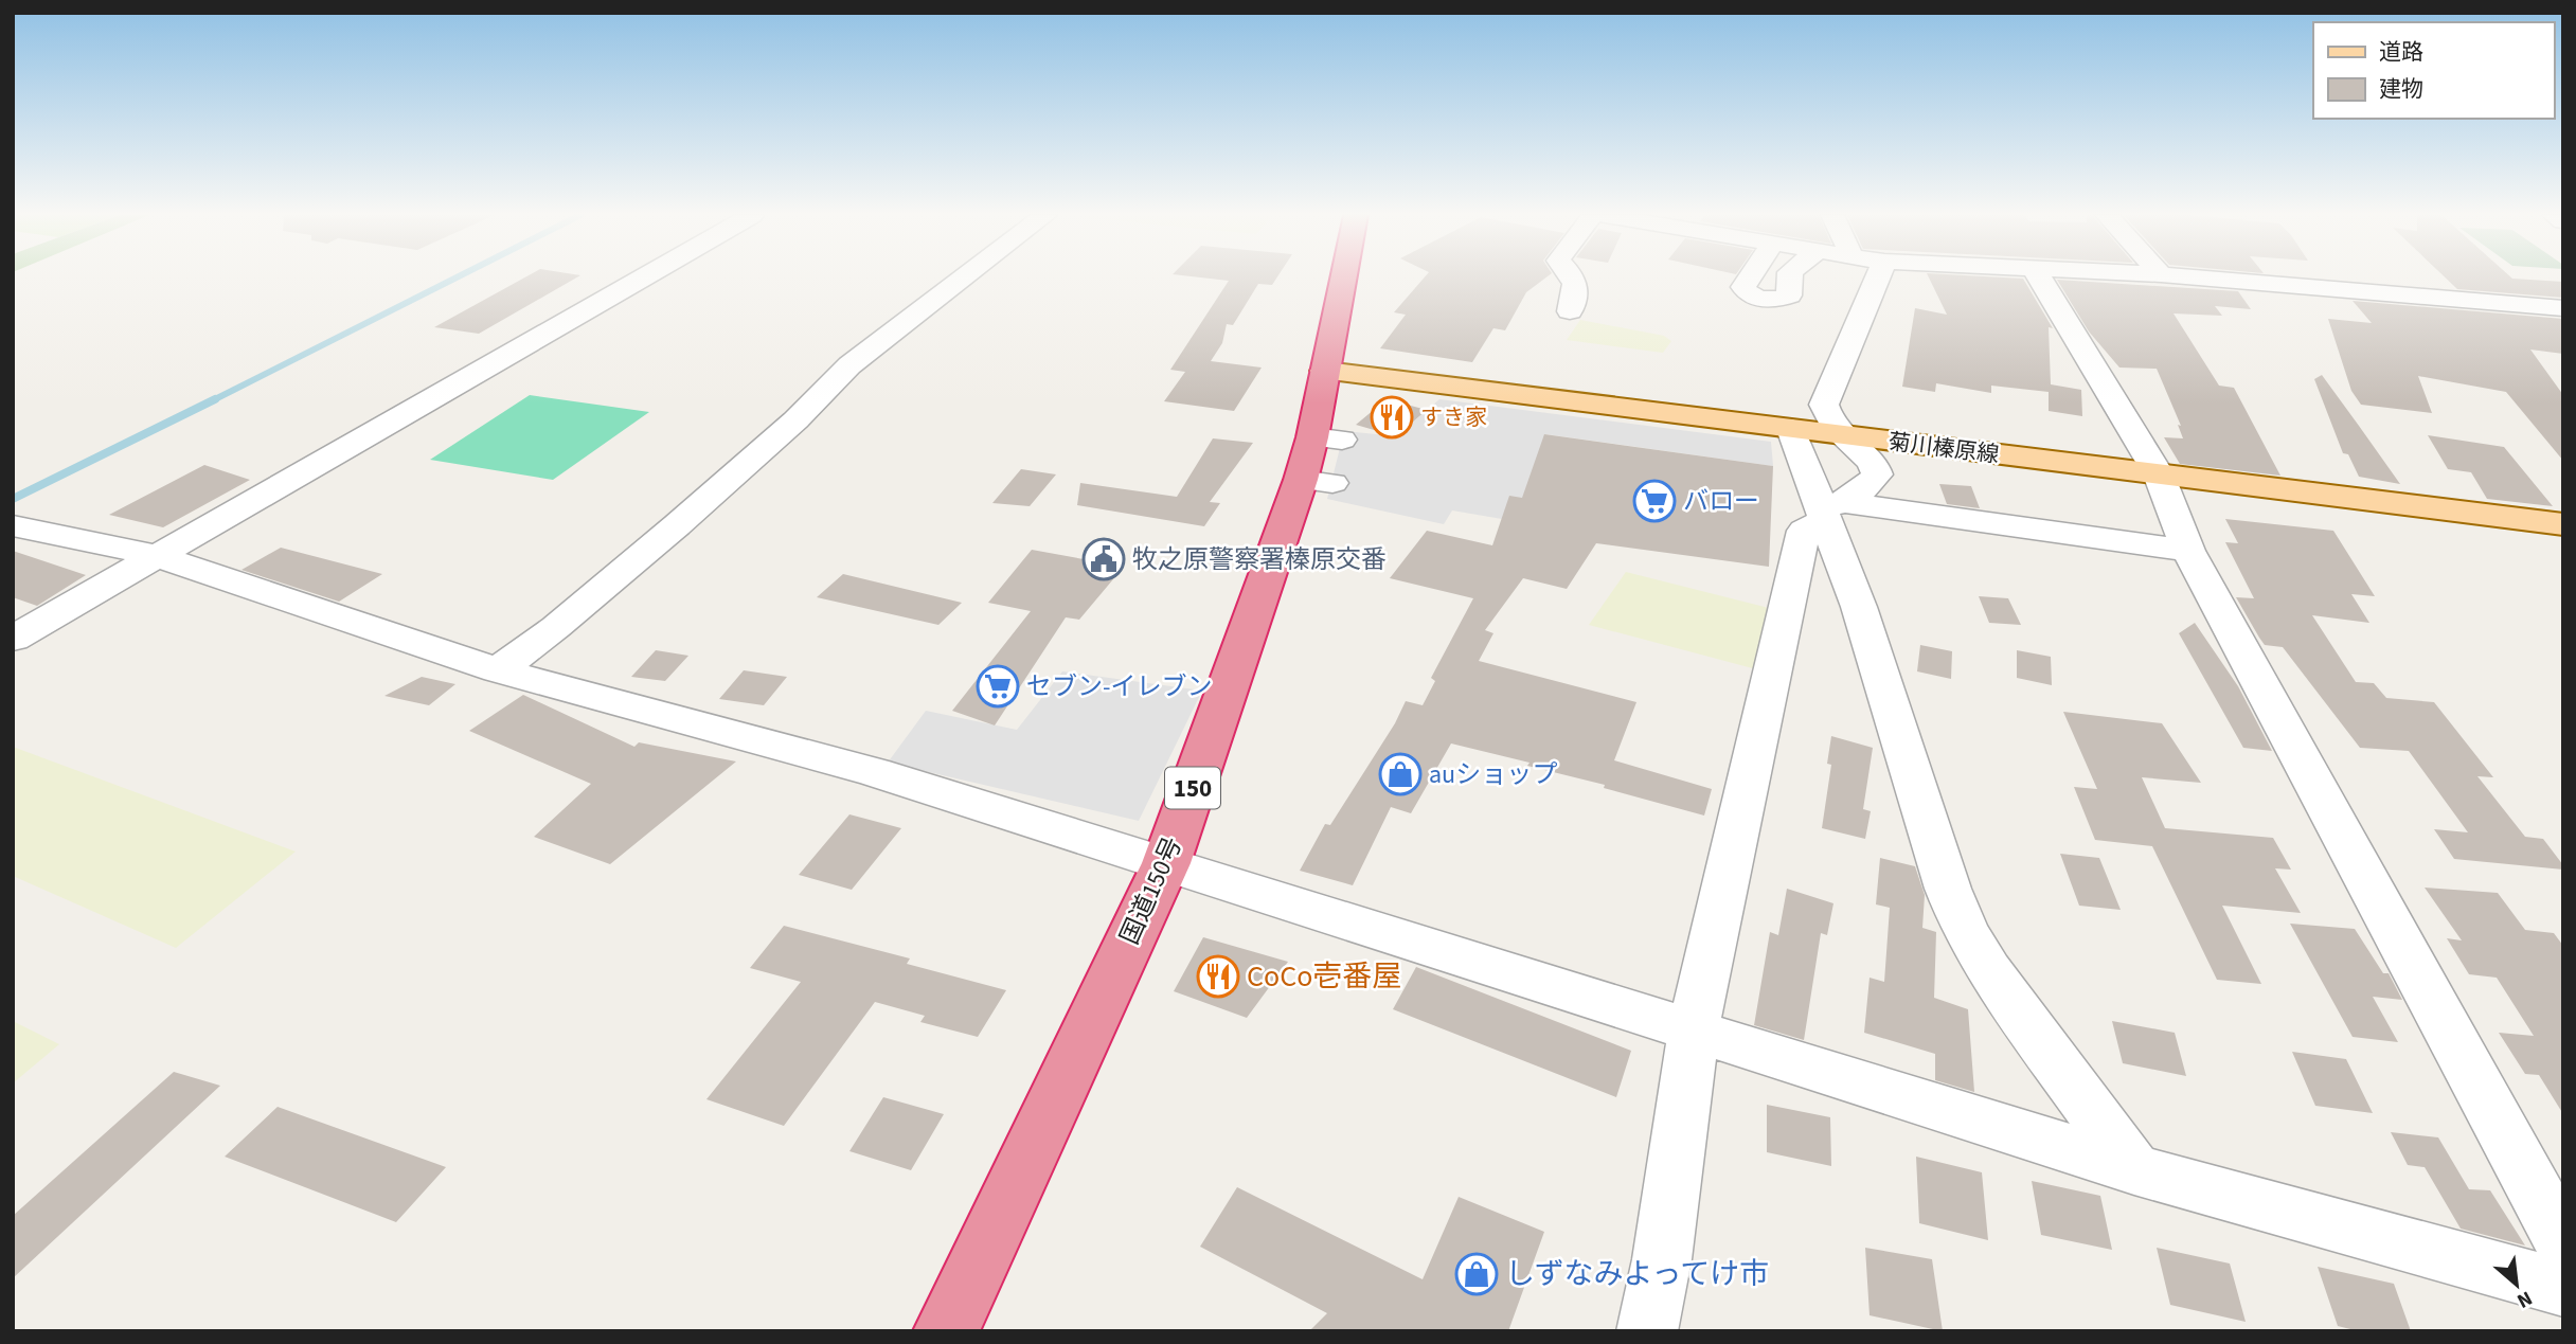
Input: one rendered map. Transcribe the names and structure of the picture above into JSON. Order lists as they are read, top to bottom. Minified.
{"streets":{"highway":["150","国道150号"],"main road":["菊川榛原線"]},"crossings":[["菊川榛原線","国道150号"]],"places":{"restaurant":["すき家","CoCo壱番屋"],"supermarket":["バロー","セブン-イレブン"],"public building":["牧之原警察署榛原交番"],"shop":["auショップ","しずなみよってけ市"]},"legend":["道路","建物"],"north":"bottom right"}
